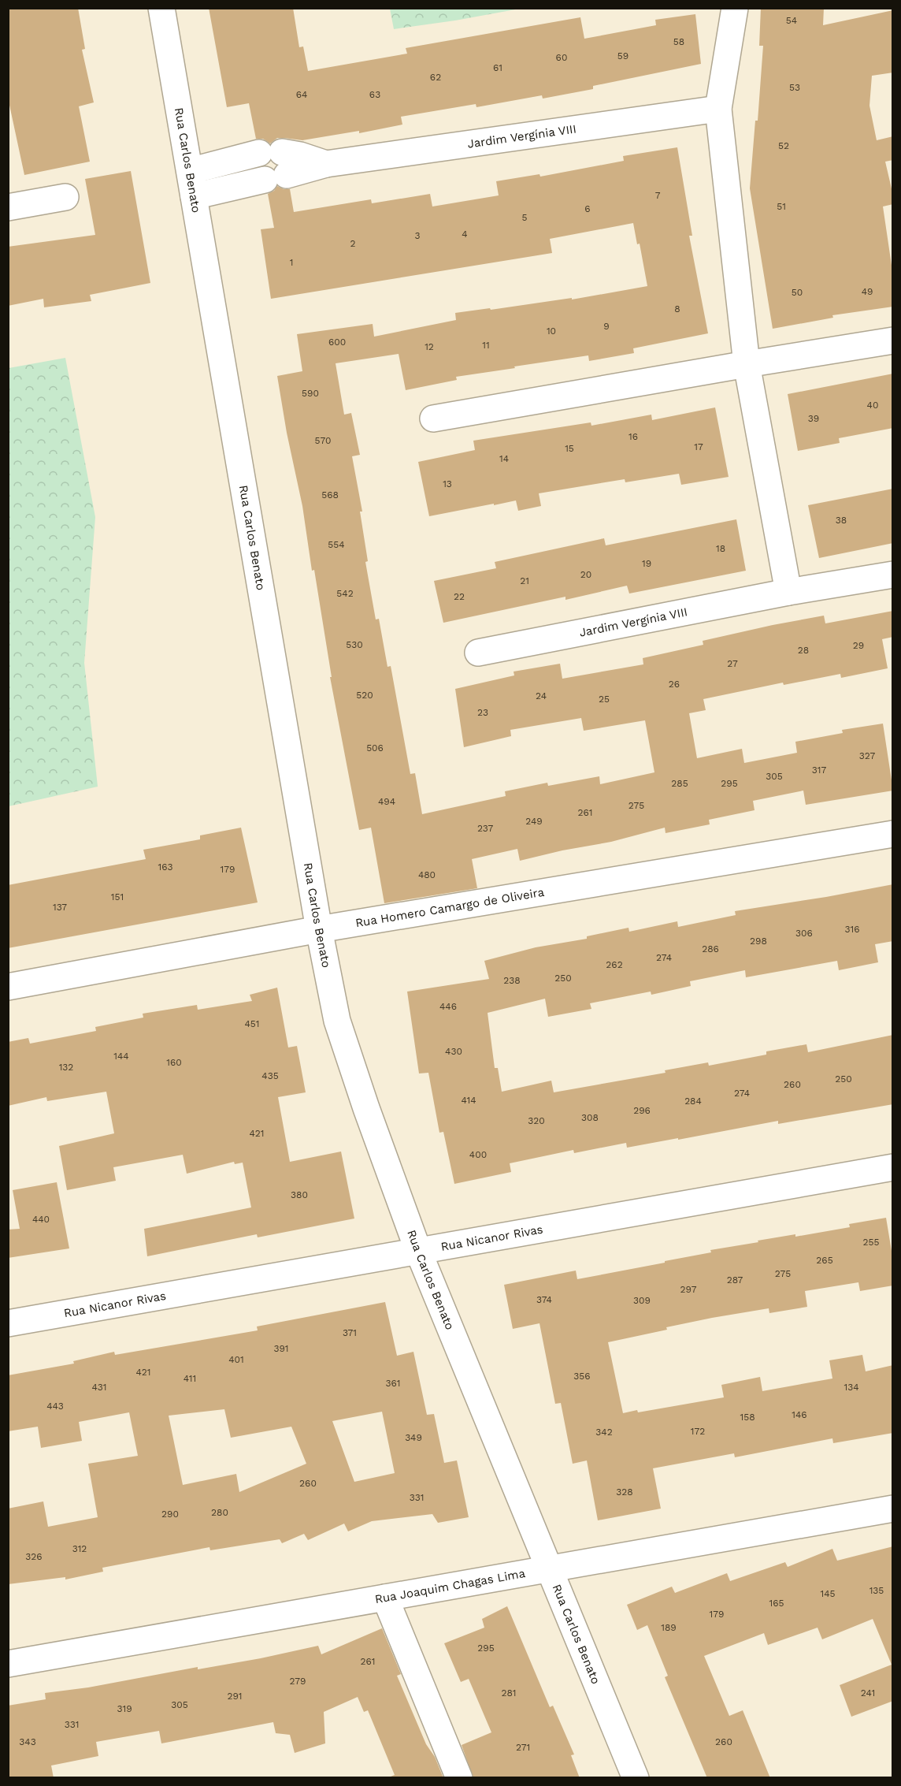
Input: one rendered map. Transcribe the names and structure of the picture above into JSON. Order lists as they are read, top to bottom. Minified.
{"streets":{"street":["Jardim Vergínia VIII","Rua Carlos Benato","Rua Homero Camargo de Oliveira","Rua Nicanor Rivas","Rua Joaquim Chagas Lima"]},"crossings":[["Jardim Vergínia VIII","Rua Carlos Benato"],["Rua Carlos Benato","Rua Homero Camargo de Oliveira"],["Rua Carlos Benato","Rua Nicanor Rivas"],["Rua Carlos Benato","Rua Joaquim Chagas Lima"]],"house_numbers":["54","58","59","60","61","62","53","64","63","52","7","51","6","5","4","3","2","1","49","50","8","9","10","600","11","12","590","40","39","16","570","17","15","14","13","568","38","554","18","19","20","21","542","22","530","29","28","27","26","520","24","25","23","506","327","317","305","285","295","494","275","261","249","237","163","179","480","151","137","316","306","298","286","274","262","250","238","446","451","430","144","160","132","435","250","260","274","414","284","296","308","320","421","400","380","440","255","265","275","287","297","374","309","371","391","401","421","356","411","361","431","134","443","146","158","172","342","349","260","328","331","280","290","312","326","135","145","165","179","189","295","261","279","281","241","291","305","319","331","343","260","271"]}
